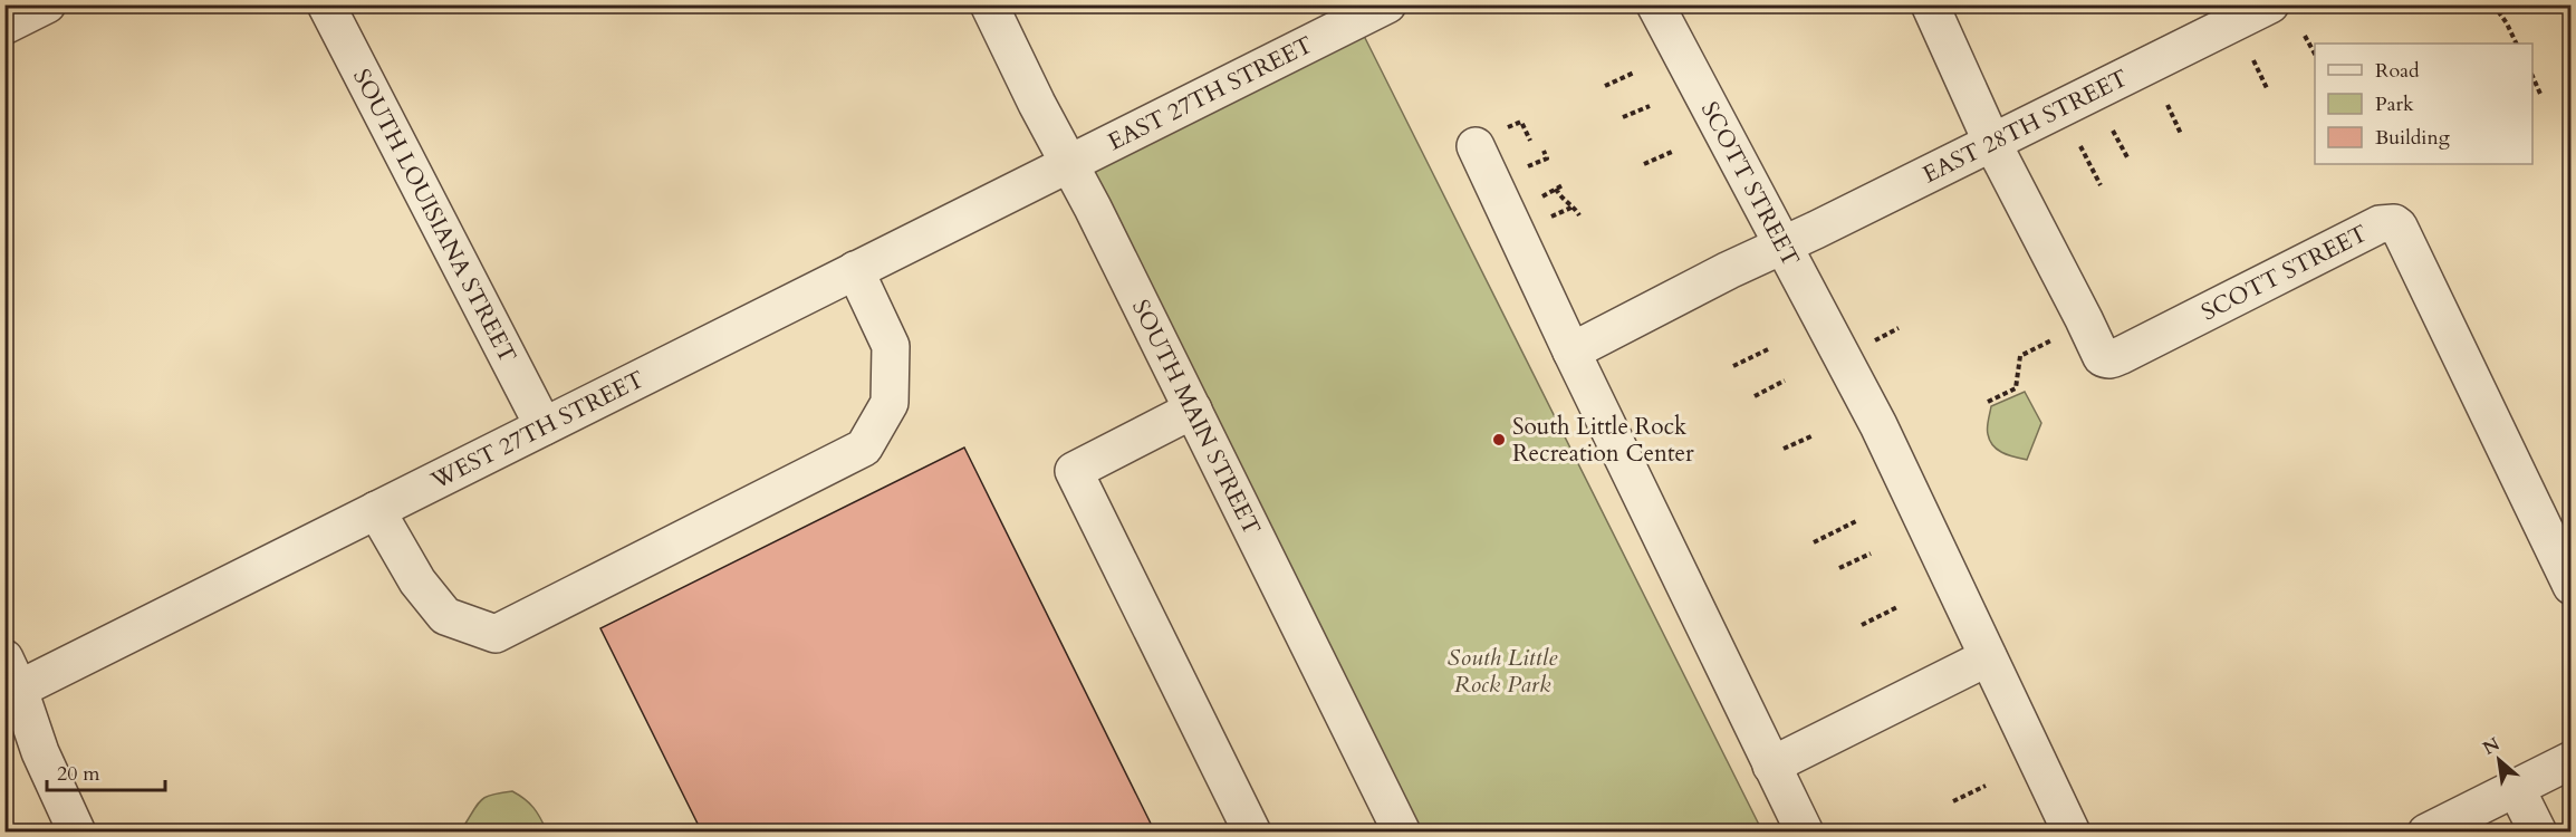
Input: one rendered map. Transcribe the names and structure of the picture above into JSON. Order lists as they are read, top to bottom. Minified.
{"streets":{"street":["EAST 27TH STREET","EAST 28TH STREET","SCOTT STREET","SOUTH LOUISIANA STREET","SOUTH MAIN STREET","WEST 27TH STREET"]},"crossings":[["EAST 27TH STREET","SOUTH MAIN STREET"],["EAST 27TH STREET","WEST 27TH STREET"],["EAST 28TH STREET","SCOTT STREET"],["SOUTH LOUISIANA STREET","WEST 27TH STREET"],["SOUTH MAIN STREET","WEST 27TH STREET"]],"parks":["South Little Rock Park"],"places":["South Little Rock Recreation Center"],"legend":["Road","Park","Building"],"scale_bar":"20 m","north":"top left"}
